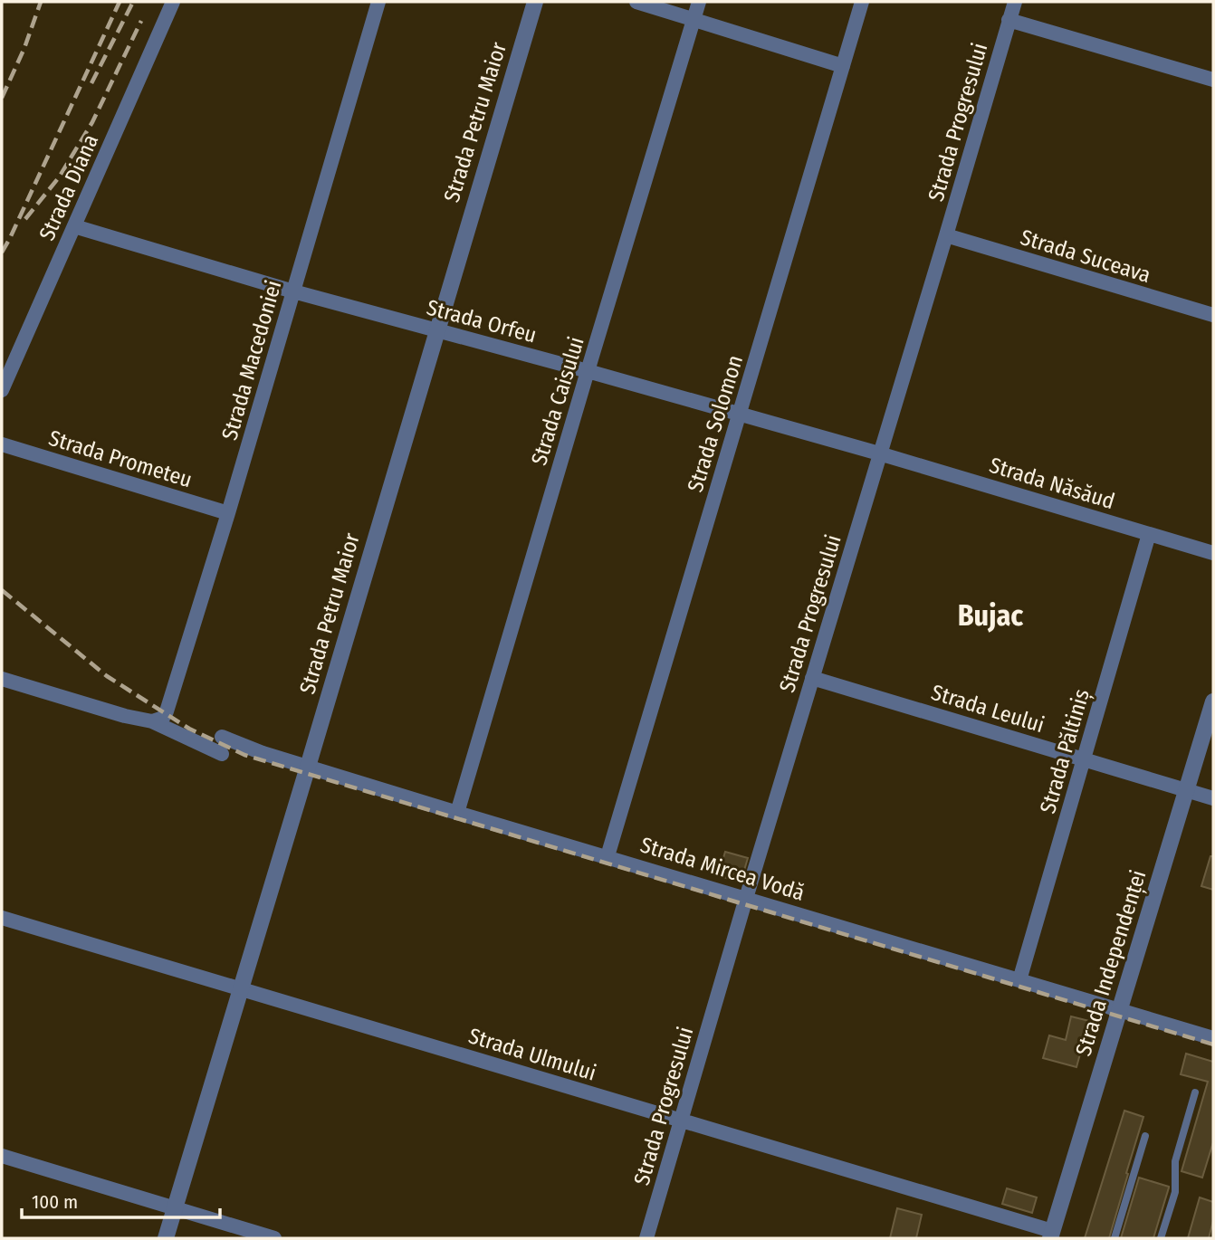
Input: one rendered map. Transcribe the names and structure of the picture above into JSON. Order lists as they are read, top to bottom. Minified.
{"streets":{"street":["Strada Petru Maior","Strada Progresului","Strada Diana","Strada Suceava","Strada Orfeu","Strada Macedoniei","Strada Caisului","Strada Solomon","Strada Prometeu","Strada Năsăud","Strada Leului","Strada Păltiniș","Strada Mircea Vodă","Strada Independenței","Strada Ulmului"]},"crossings":[["Strada Petru Maior","Strada Orfeu"],["Strada Petru Maior","Strada Mircea Vodă"],["Strada Petru Maior","Strada Ulmului"],["Strada Progresului","Strada Suceava"],["Strada Progresului","Strada Orfeu"],["Strada Progresului","Strada Năsăud"],["Strada Progresului","Strada Leului"],["Strada Progresului","Strada Mircea Vodă"],["Strada Progresului","Strada Ulmului"],["Strada Diana","Strada Orfeu"],["Strada Orfeu","Strada Macedoniei"],["Strada Orfeu","Strada Caisului"],["Strada Orfeu","Strada Solomon"],["Strada Orfeu","Strada Năsăud"],["Strada Macedoniei","Strada Prometeu"],["Strada Caisului","Strada Mircea Vodă"],["Strada Solomon","Strada Mircea Vodă"],["Strada Năsăud","Strada Păltiniș"],["Strada Leului","Strada Păltiniș"],["Strada Leului","Strada Independenței"],["Strada Păltiniș","Strada Mircea Vodă"],["Strada Mircea Vodă","Strada Independenței"],["Strada Independenței","Strada Ulmului"]],"districts":["Bujac"],"scale_bar":"100 m"}
